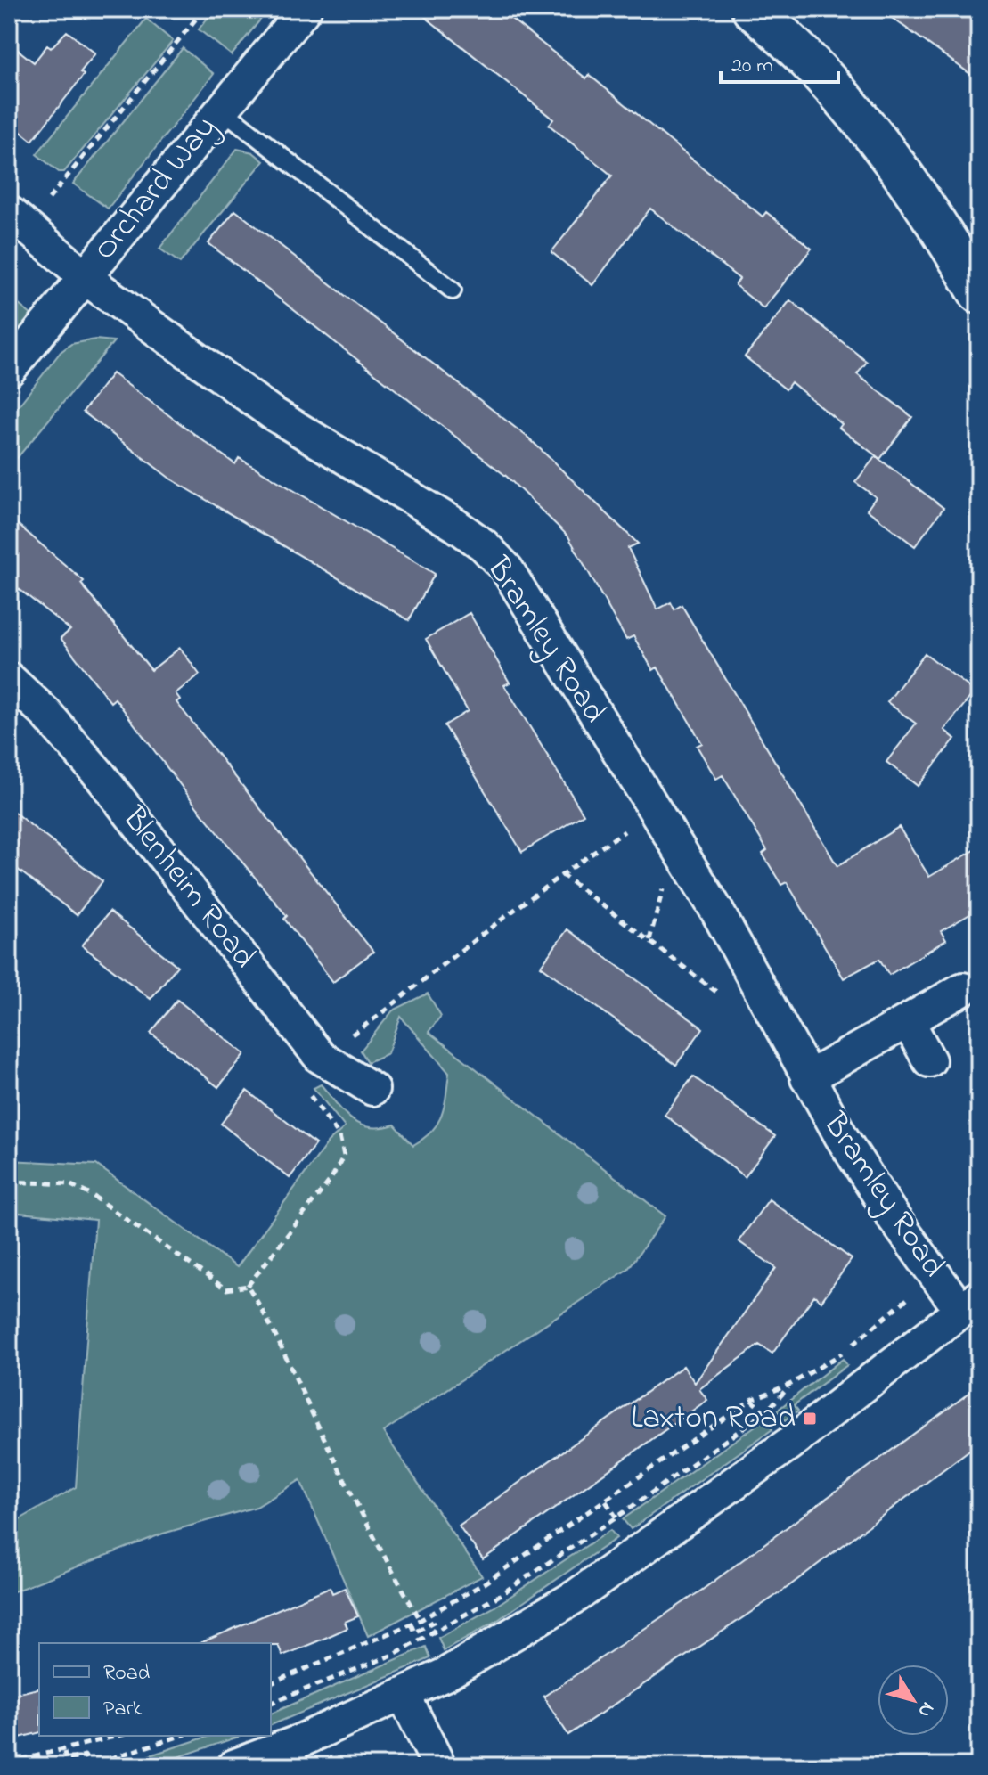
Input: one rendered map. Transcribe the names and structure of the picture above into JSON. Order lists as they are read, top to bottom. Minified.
{"streets":{"street":["Orchard Way","Bramley Road","Blenheim Road"]},"crossings":[["Orchard Way","Bramley Road"]],"places":{"transit":["Laxton Road"]},"legend":["Road","Park"],"scale_bar":"20 m","north":"bottom right"}
